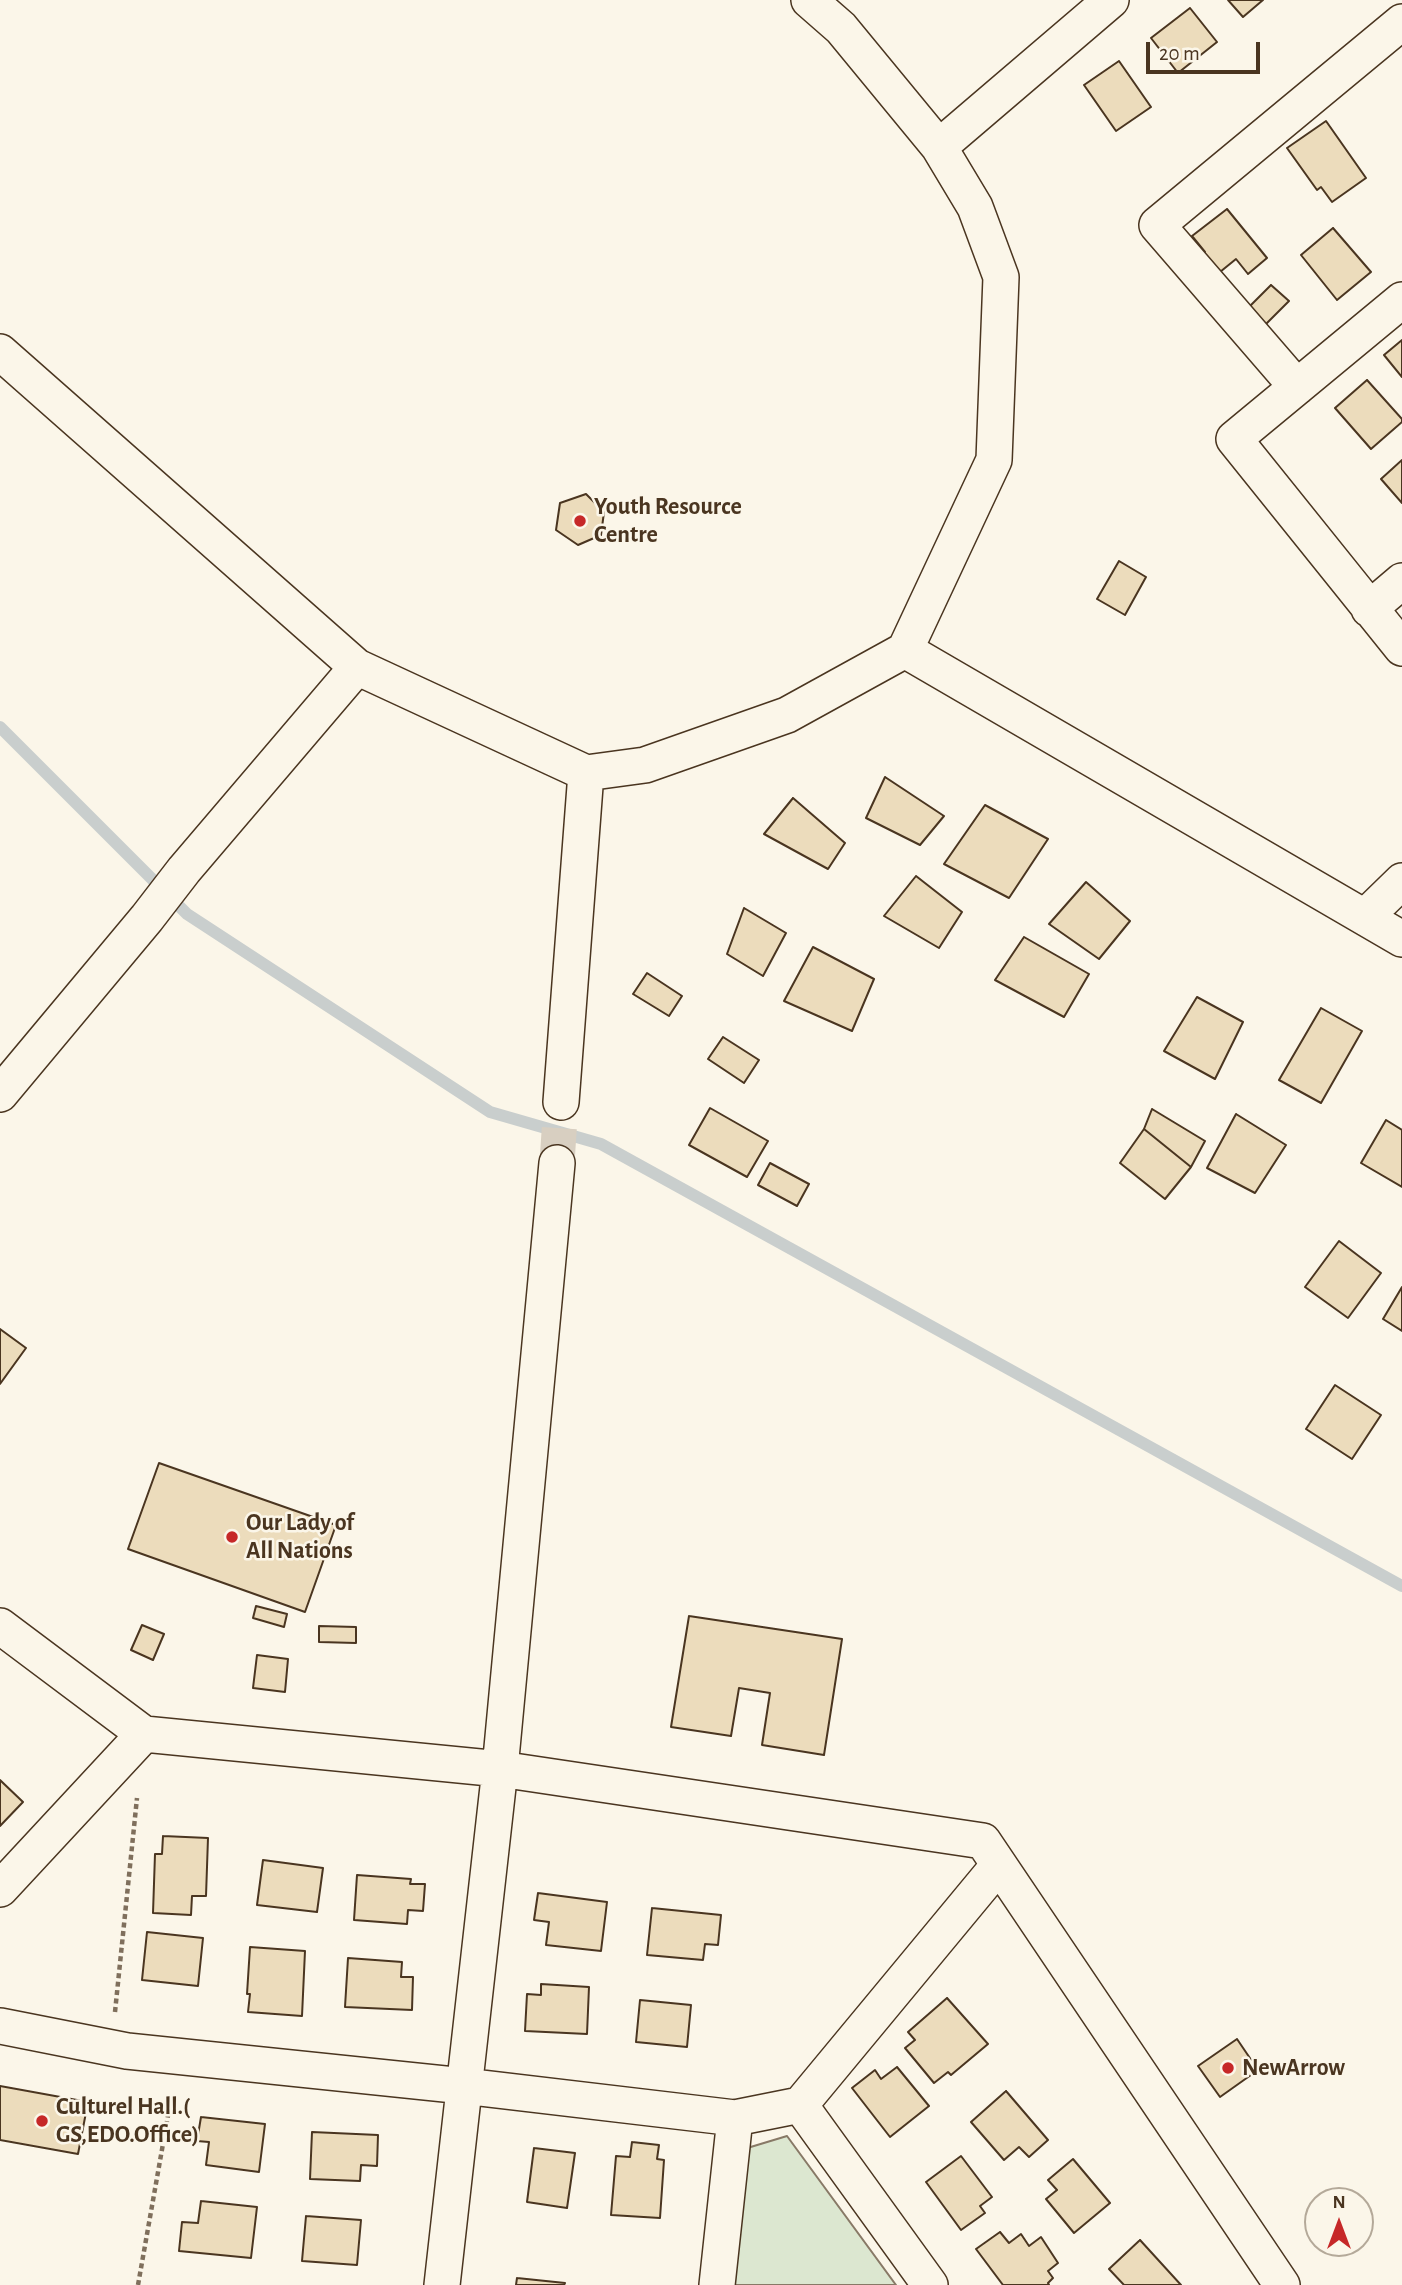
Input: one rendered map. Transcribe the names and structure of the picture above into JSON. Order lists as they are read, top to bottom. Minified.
{"places":["Youth Resource Centre","Our Lady of All Nations","NewArrow","Culturel Hall.( GS,EDO.Office)"],"scale_bar":"20 m","north":"top"}
